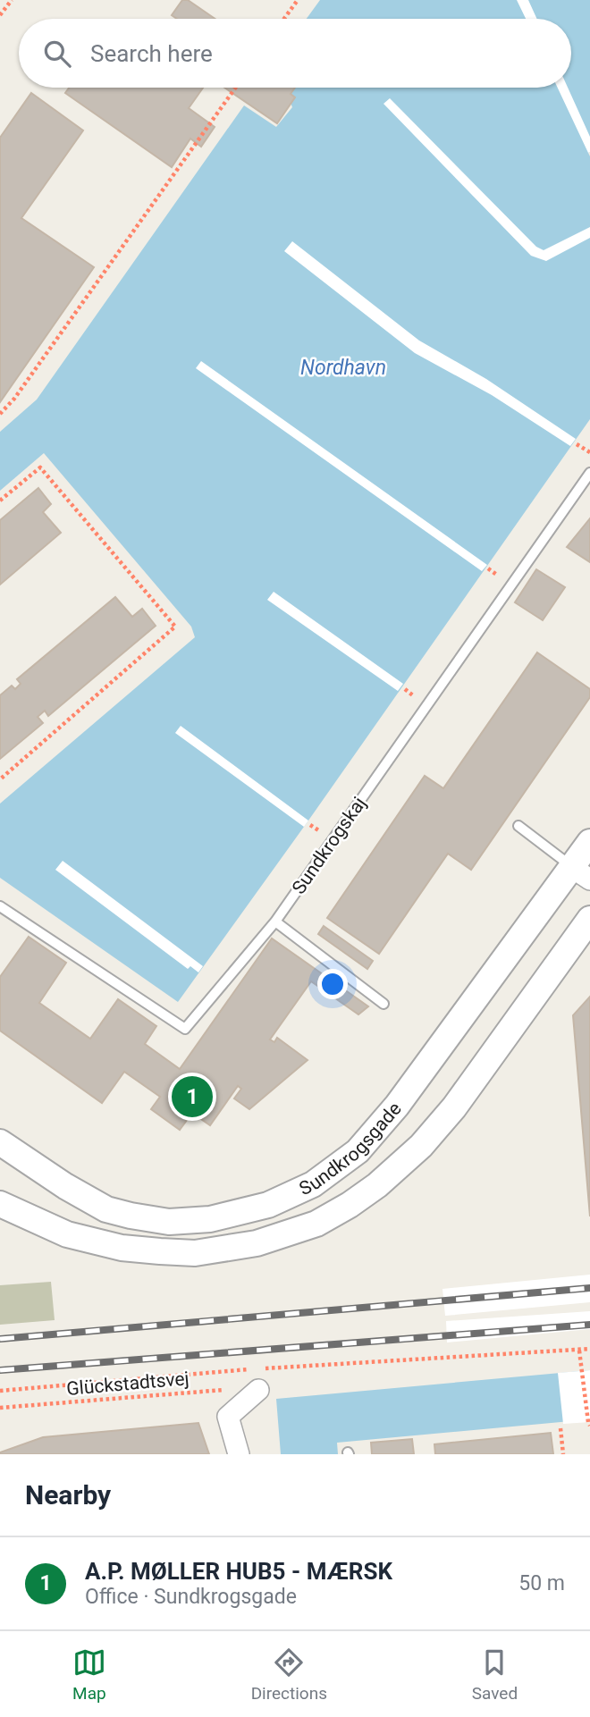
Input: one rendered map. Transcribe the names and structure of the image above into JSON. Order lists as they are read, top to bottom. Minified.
{"streets":{"street":["Sundkrogsgade"],"lane":["Sundkrogskaj"],"path":["Glückstadtsvej"]},"water":["Nordhavn"],"page":{"search":"Search here","pins":"1","heading":"Nearby","list":[{"mark":"1","name":"A.P. MØLLER HUB5 - MÆRSK","note":"Office · Sundkrogsgade","value":"50 m"}],"nav":["Map","Directions","Saved"]}}
